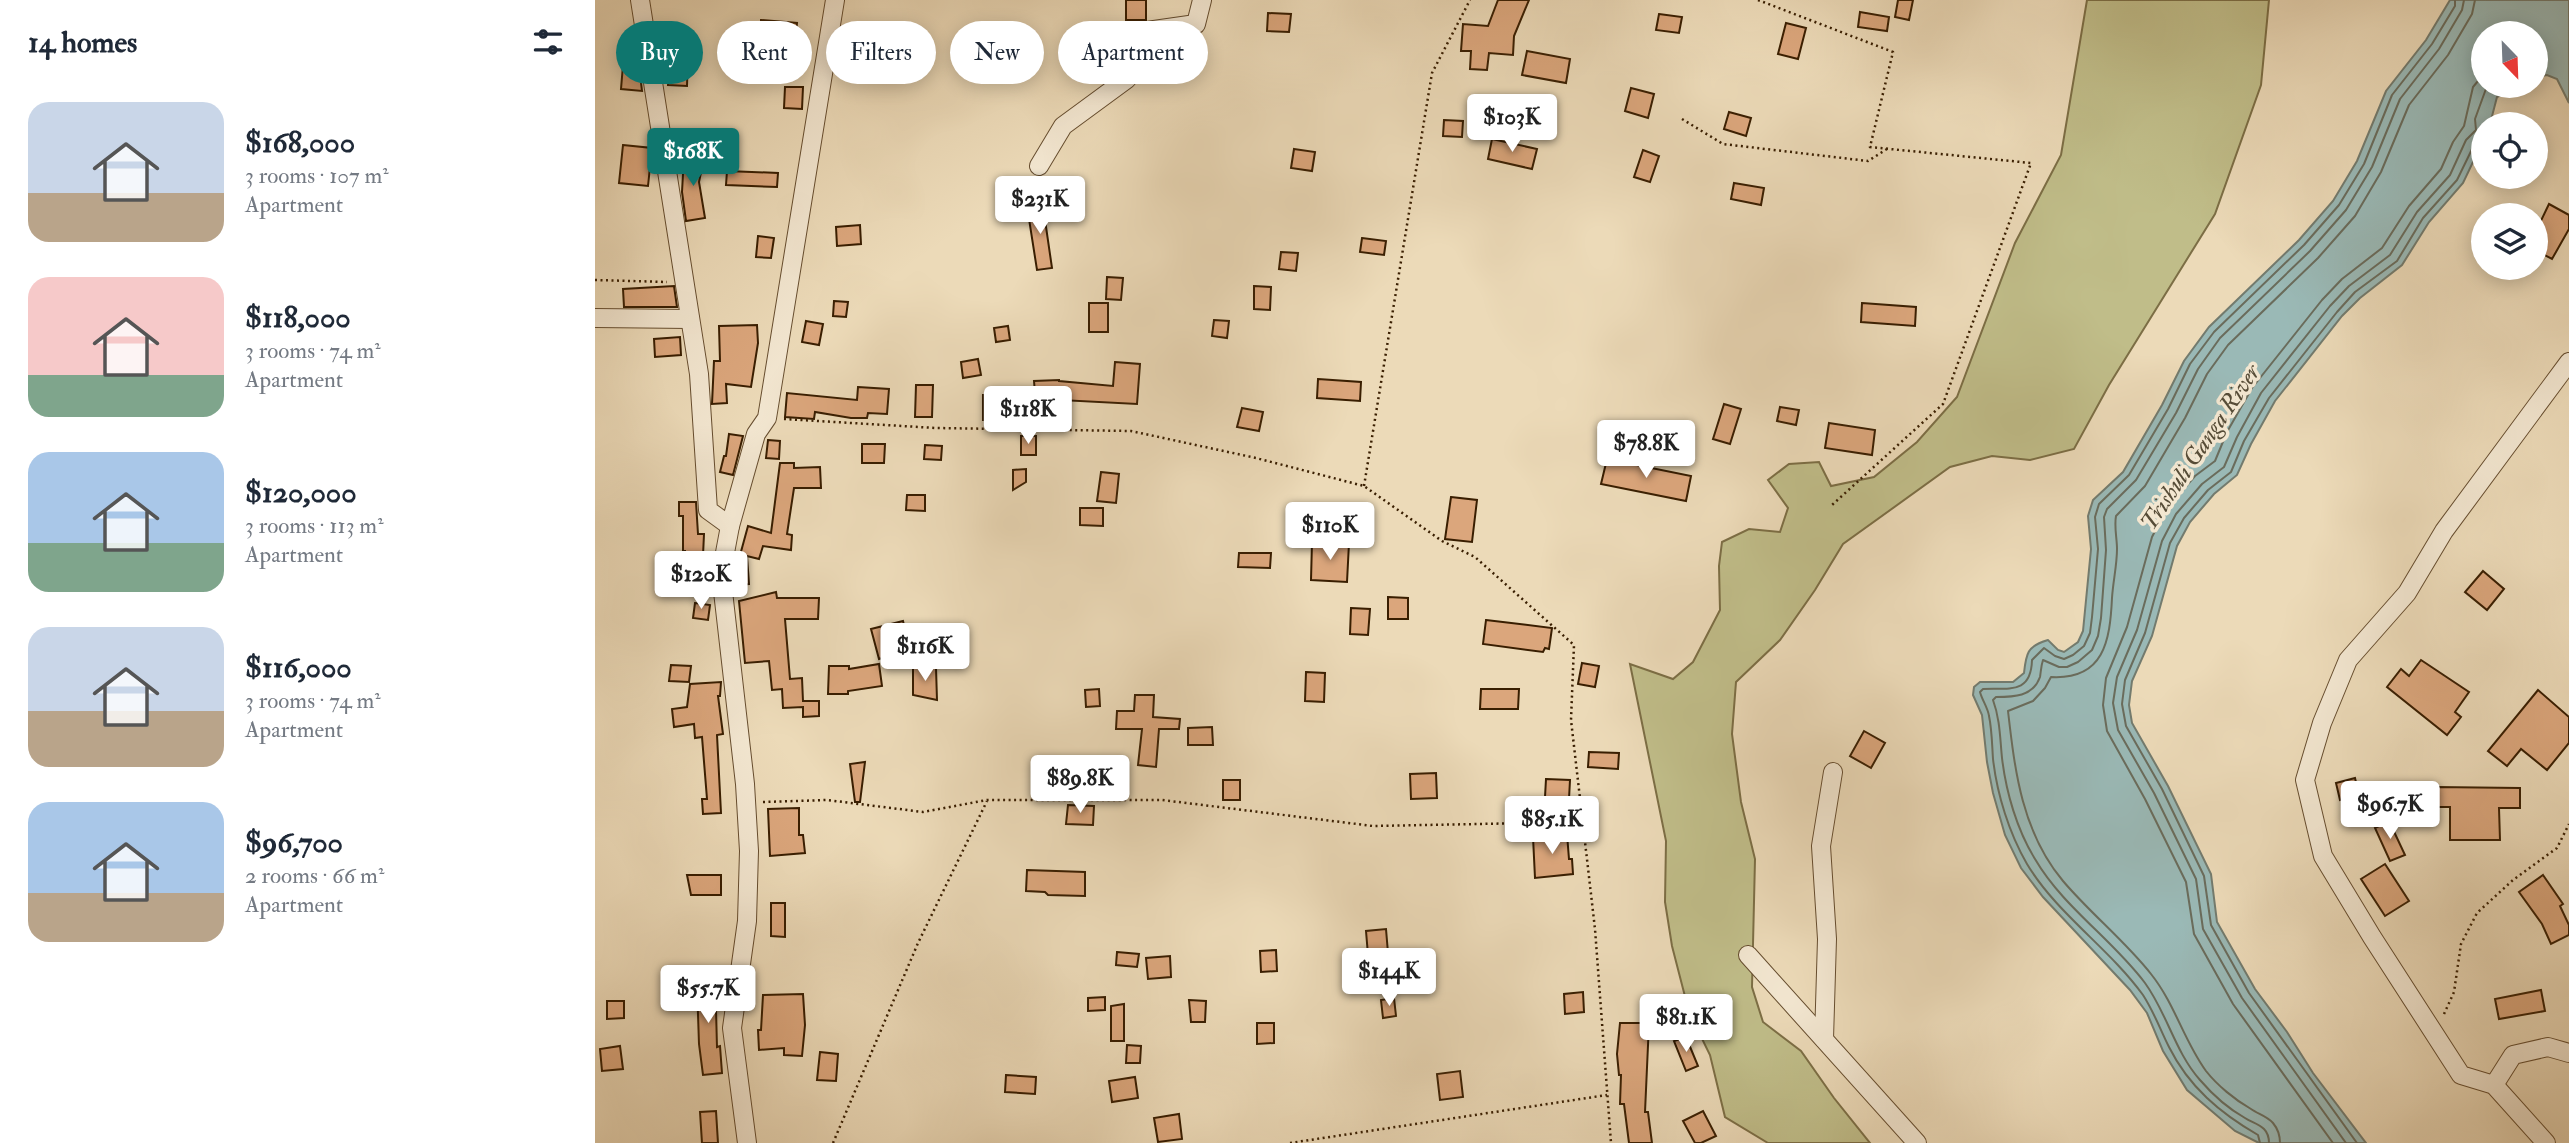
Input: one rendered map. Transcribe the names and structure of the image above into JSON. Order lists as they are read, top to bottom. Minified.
{"water":["Trishuli Ganga River"],"north":"bottom right","page":{"heading":"14 homes","chip":["Buy","Rent","Filters","New","Apartment"],"list":[{"name":"$168,000","note":"3 rooms · 107 m² · Apartment"},{"name":"$118,000","note":"3 rooms · 74 m² · Apartment"},{"name":"$120,000","note":"3 rooms · 113 m² · Apartment"},{"name":"$116,000","note":"3 rooms · 74 m² · Apartment"},{"name":"$96,700","note":"2 rooms · 66 m² · Apartment"}],"price":["$103K","$168K","$231K","$118K","$78.8K","$110K","$120K","$116K","$89.8K","$96.7K","$85.1K","$144K","$55.7K","$81.1K"]}}
